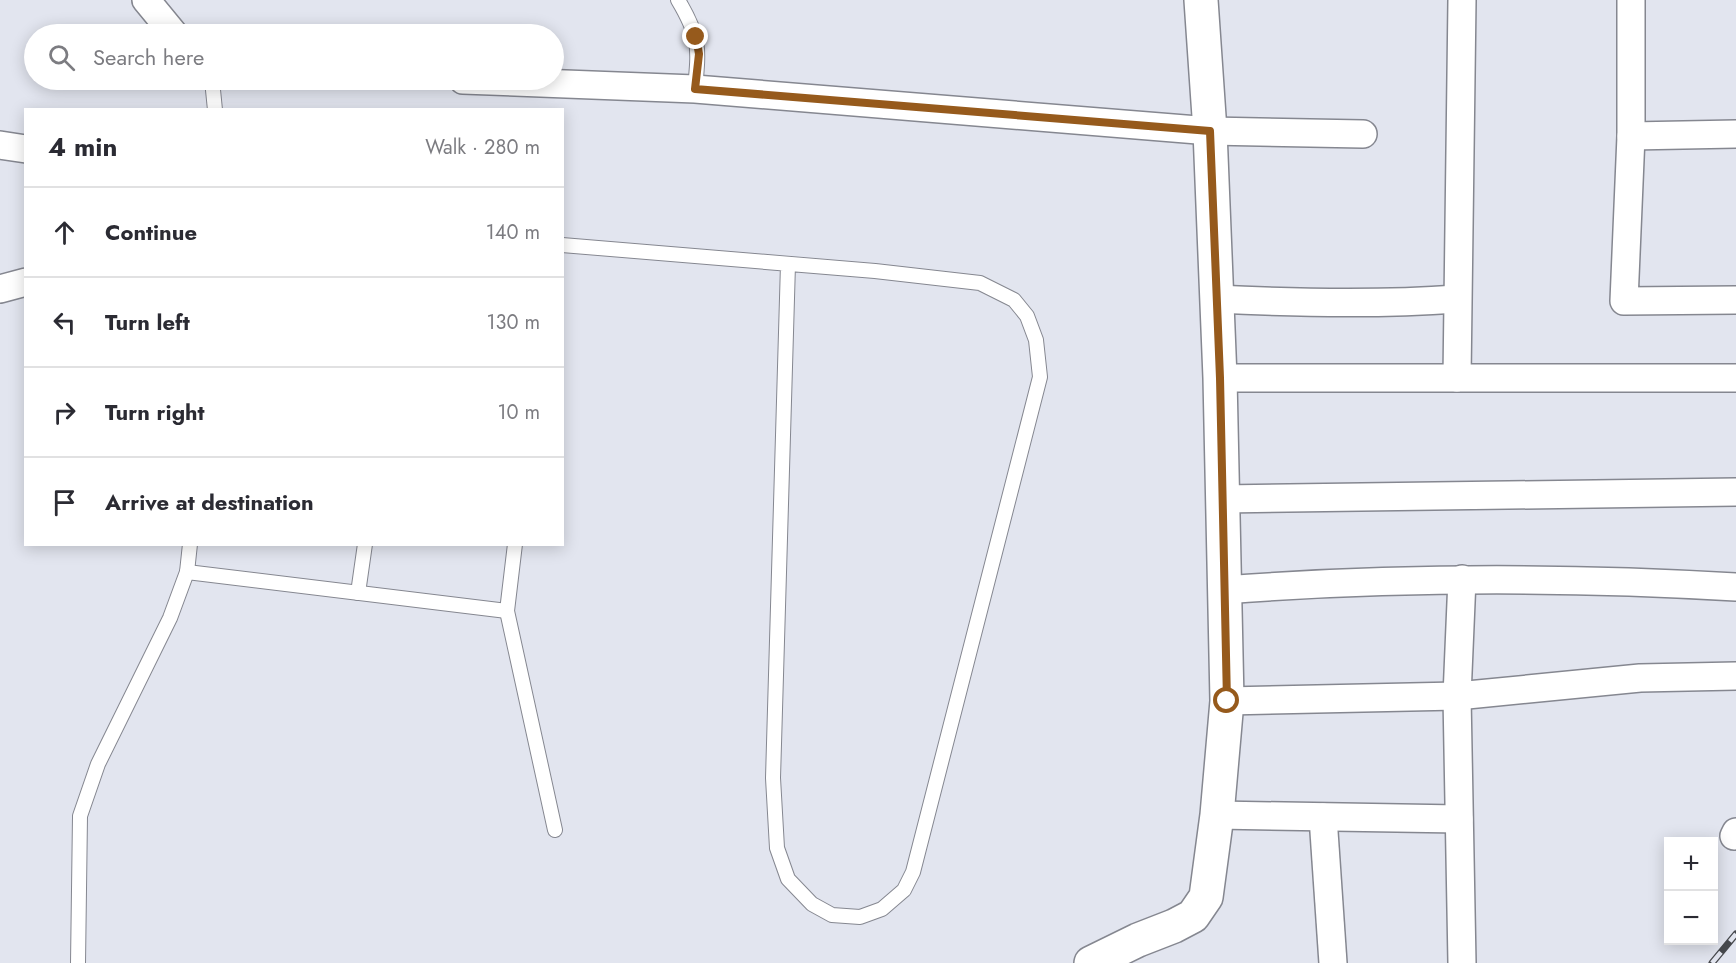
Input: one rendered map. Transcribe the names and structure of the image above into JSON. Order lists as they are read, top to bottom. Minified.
{"page":{"search":"Search here","heading":["4 min","Walk · 280 m"],"list":[["Continue","140 m"],["Turn left","130 m"],["Turn right","10 m"],"Arrive at destination"],"map_buttons":["+","−"]}}
